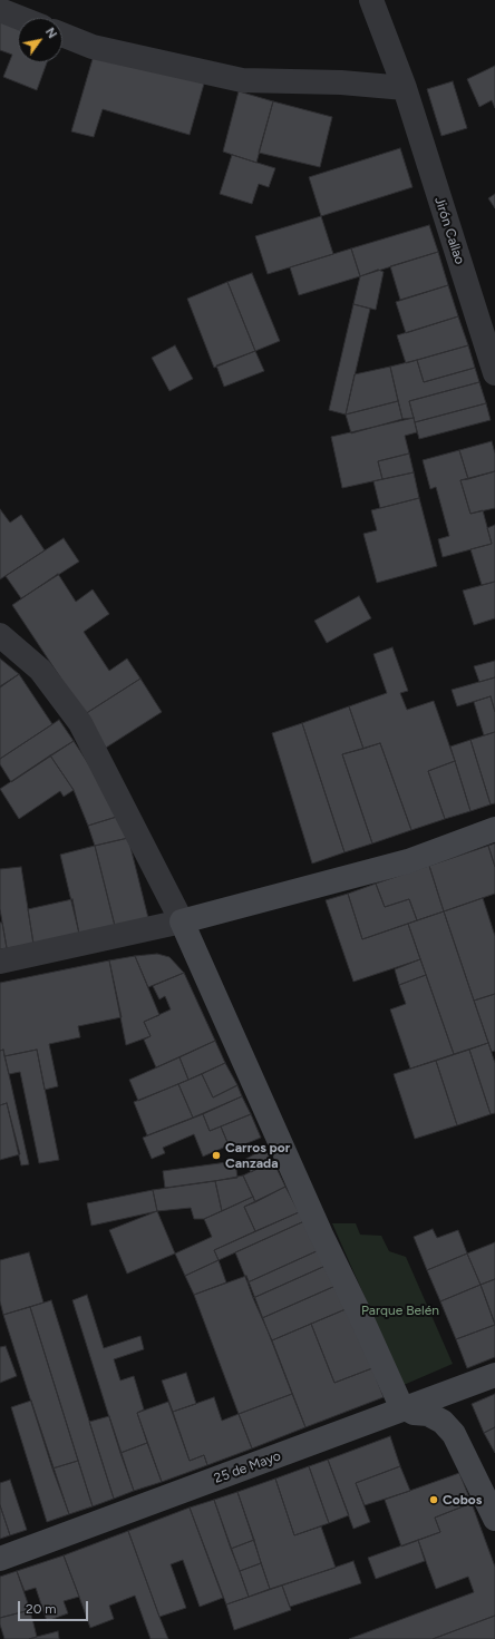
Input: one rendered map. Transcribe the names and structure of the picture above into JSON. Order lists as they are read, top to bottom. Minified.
{"streets":{"street":["Jirón Callao","25 de Mayo"]},"parks":["Parque Belén"],"places":["Carros por Canzada","Cobos"],"scale_bar":"20 m","north":"top right"}
